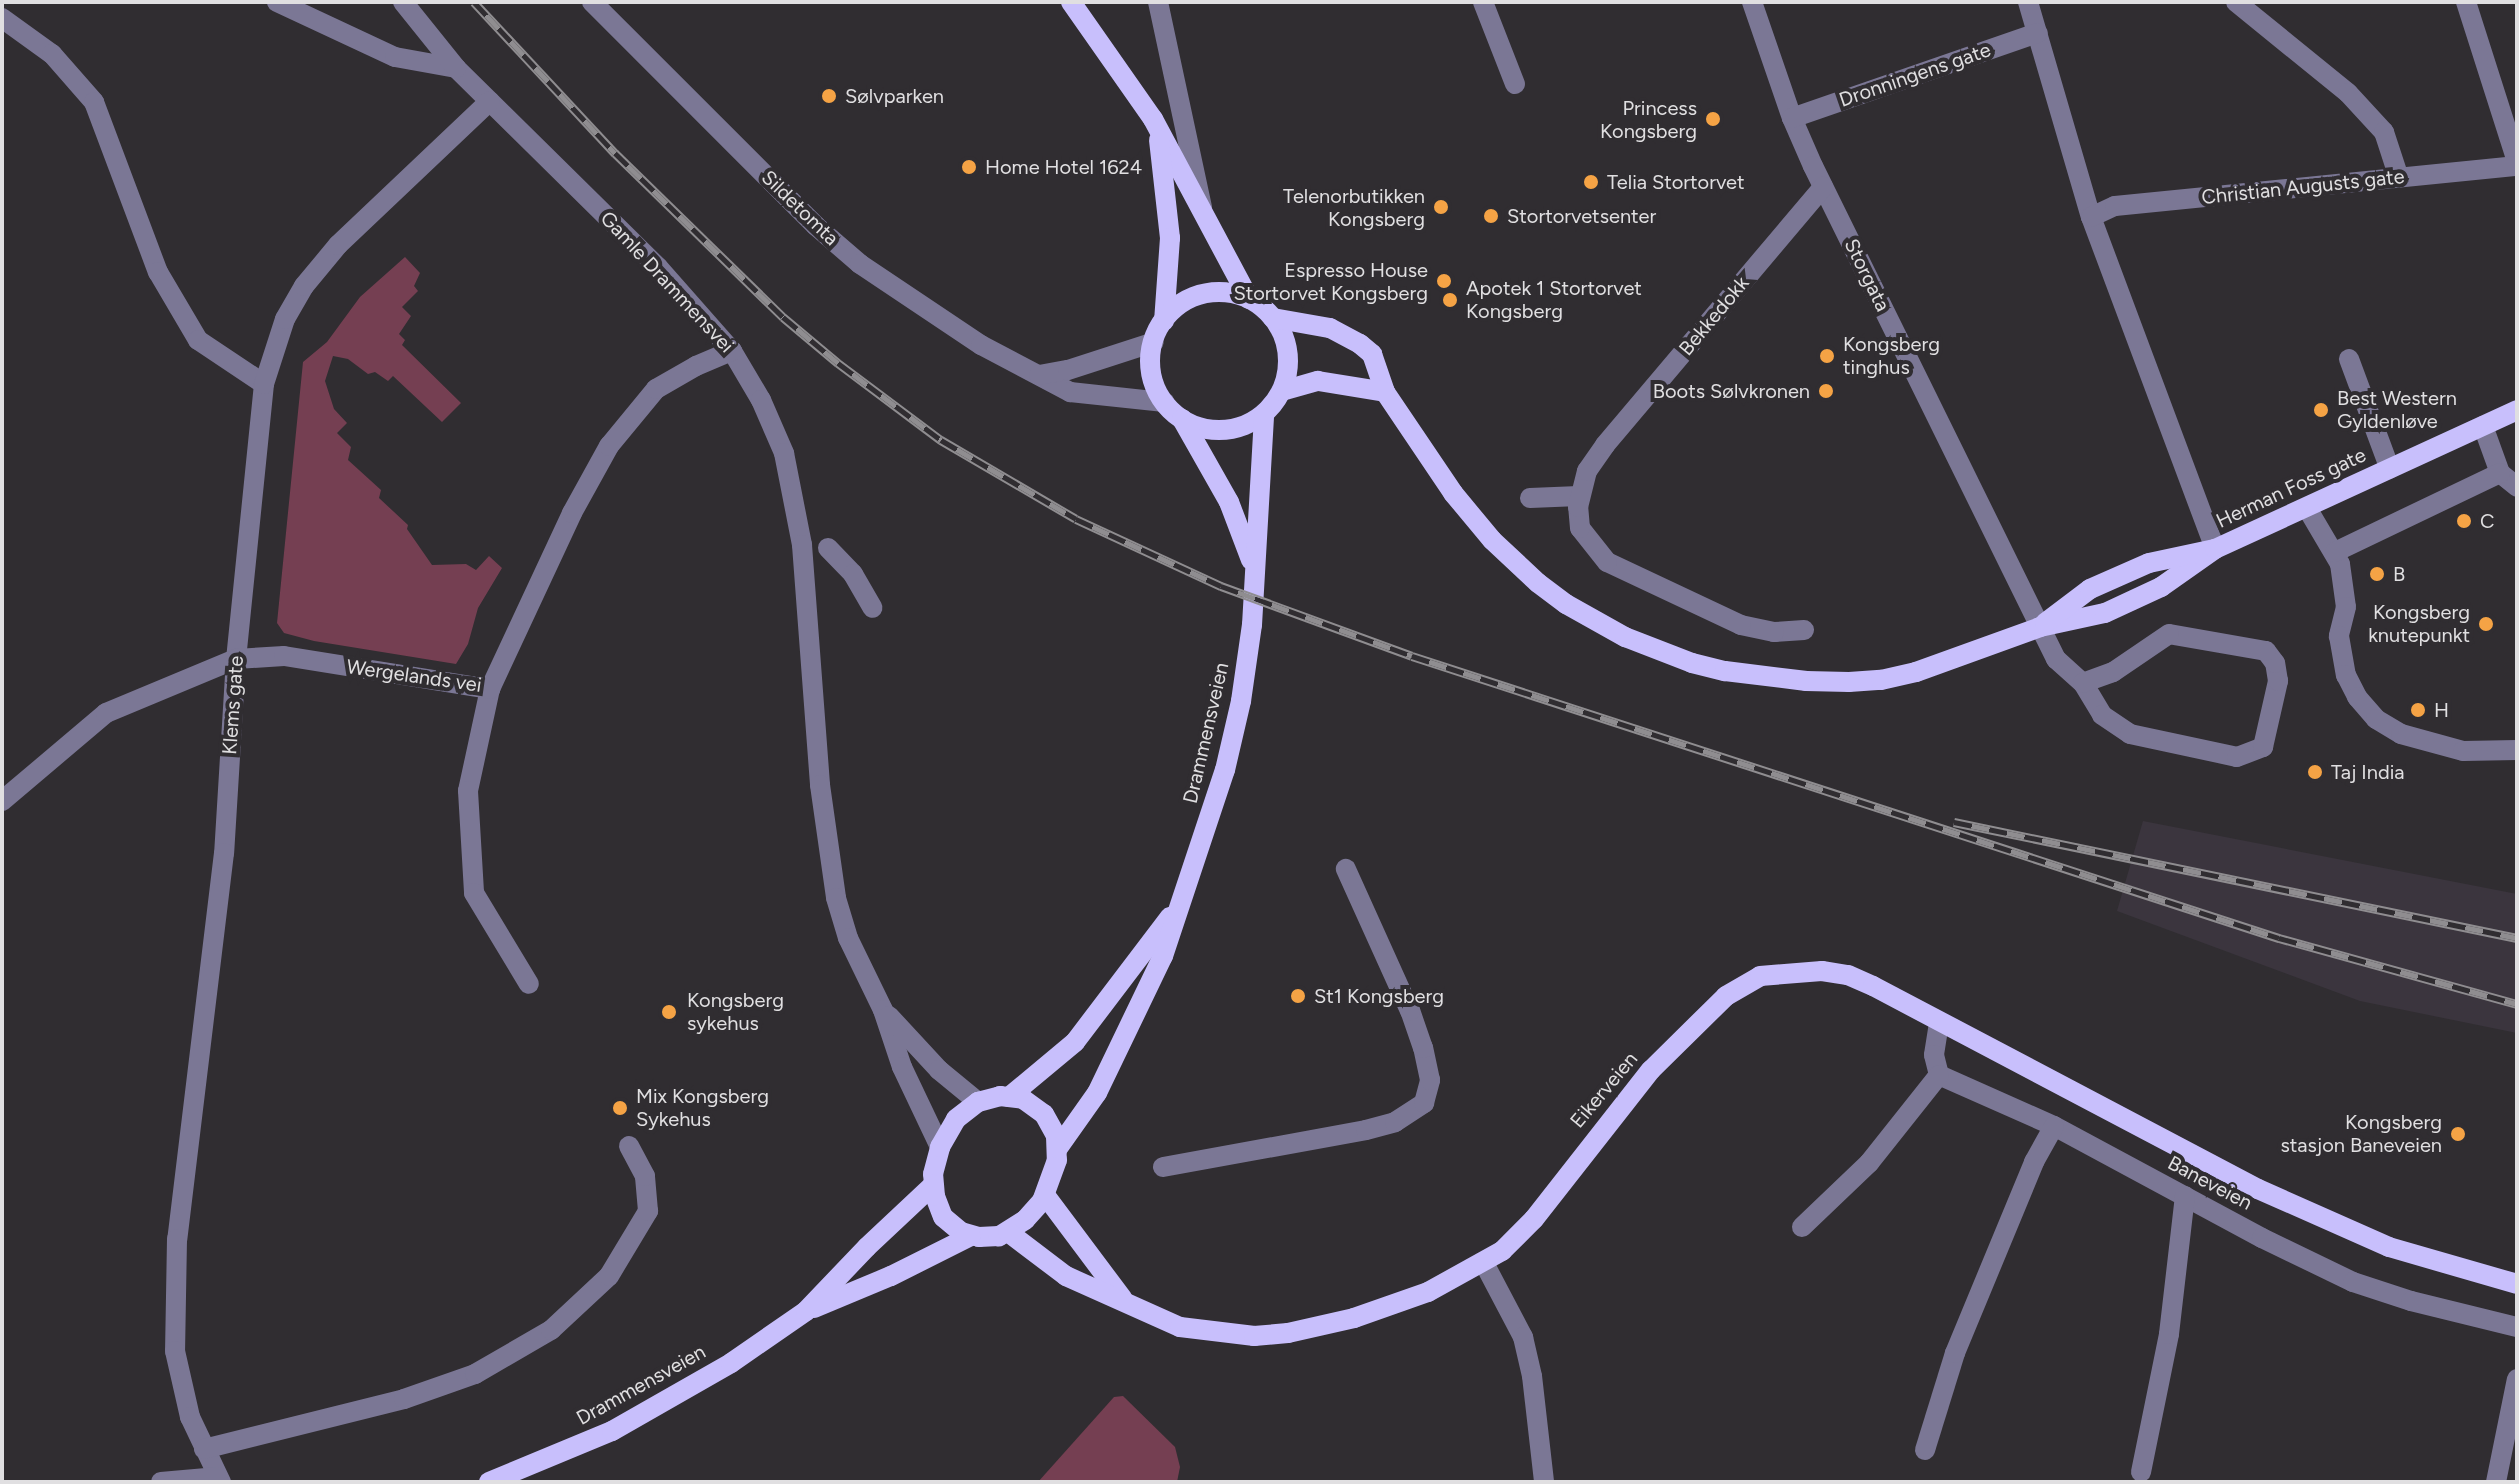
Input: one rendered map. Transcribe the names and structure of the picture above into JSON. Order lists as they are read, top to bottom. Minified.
{"streets":{"main road":["Herman Foss gate","Drammensveien","Eikerveien","Baneveien"],"street":["Dronningens gate","Christian Augusts gate","Sildetomta","Storgata","Gamle Drammensvei","Bekkedokk","Wergelands vei","Klems gate"]},"crossings":[["Dronningens gate","Storgata"],["Sildetomta","Herman Foss gate"],["Sildetomta","Drammensveien"],["Storgata","Bekkedokk"],["Storgata","Herman Foss gate"],["Gamle Drammensvei","Wergelands vei"],["Gamle Drammensvei","Klems gate"],["Gamle Drammensvei","Drammensveien"],["Gamle Drammensvei","Eikerveien"],["Herman Foss gate","Drammensveien"],["Wergelands vei","Klems gate"],["Drammensveien","Eikerveien"],["Eikerveien","Baneveien"]],"places":["Sølvparken","Princess Kongsberg","Home Hotel 1624","Telia Stortorvet","Telenorbutikken Kongsberg","Stortorvetsenter","Espresso House Stortorvet Kongsberg","Apotek 1 Stortorvet Kongsberg","Kongsberg tinghus","Boots Sølvkronen","Best Western Gyldenløve","C","B","Kongsberg knutepunkt","H","Taj India","St1 Kongsberg","Kongsberg sykehus","Mix Kongsberg Sykehus","Kongsberg stasjon Baneveien"]}
